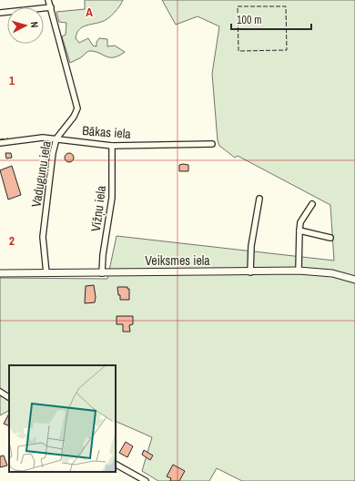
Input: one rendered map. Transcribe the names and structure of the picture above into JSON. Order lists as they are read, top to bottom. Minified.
{"streets":{"main road":["Veiksmes iela"],"street":["Bākas iela","Vaduguņu iela","Vižņu iela"]},"crossings":[["Bākas iela","Vaduguņu iela"],["Bākas iela","Vižņu iela"],["Vaduguņu iela","Veiksmes iela"],["Vižņu iela","Veiksmes iela"]],"scale_bar":"100 m","north":"right","grid":{"columns":["A"],"rows":["1","2"]}}
